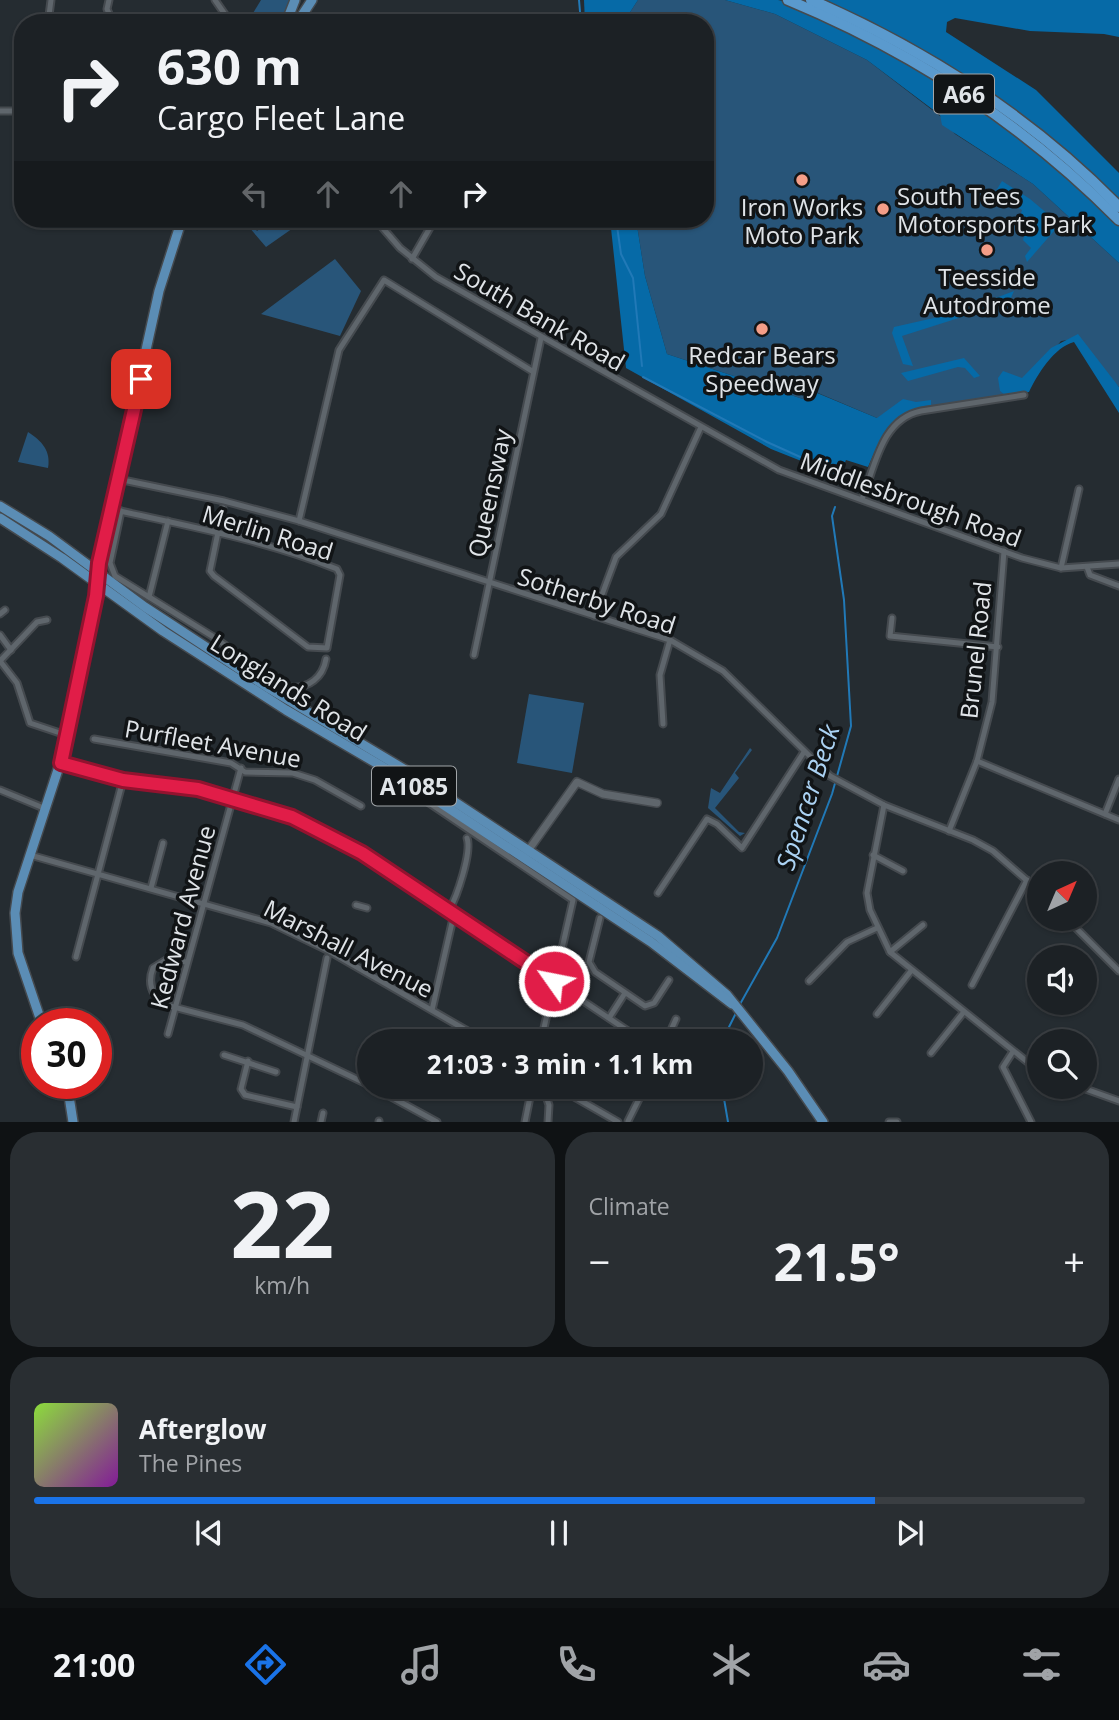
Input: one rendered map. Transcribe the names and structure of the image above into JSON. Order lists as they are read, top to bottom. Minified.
{"streets":{"highway":["A66"],"main road":["Longlands Road","A1085"],"street":["South Bank Road","Queensway","Middlesbrough Road","Merlin Road","Sotherby Road","Brunel Road","Purfleet Avenue","Kedward Avenue","Marshall Avenue"]},"crossings":[["South Bank Road","Queensway"],["South Bank Road","Middlesbrough Road"],["Queensway","Sotherby Road"],["Middlesbrough Road","Brunel Road"],["Sotherby Road","Brunel Road"],["Longlands Road","A1085"],["Purfleet Avenue","Kedward Avenue"],["Kedward Avenue","Marshall Avenue"]],"water":["Spencer Beck"],"places":["Iron Works Moto Park","South Tees Motorsports Park","Teesside Autodrome","Redcar Bears Speedway"],"north":"top right","page":{"turn":["630 m","Cargo Fleet Lane"],"limit":"30","trip":"21:03 · 3 min · 1.1 km","tile":[["22","km/h"],"Climate"],"heat":["−","21.5°","+"],"song":["Afterglow","The Pines"],"tabs":"21:00"}}
